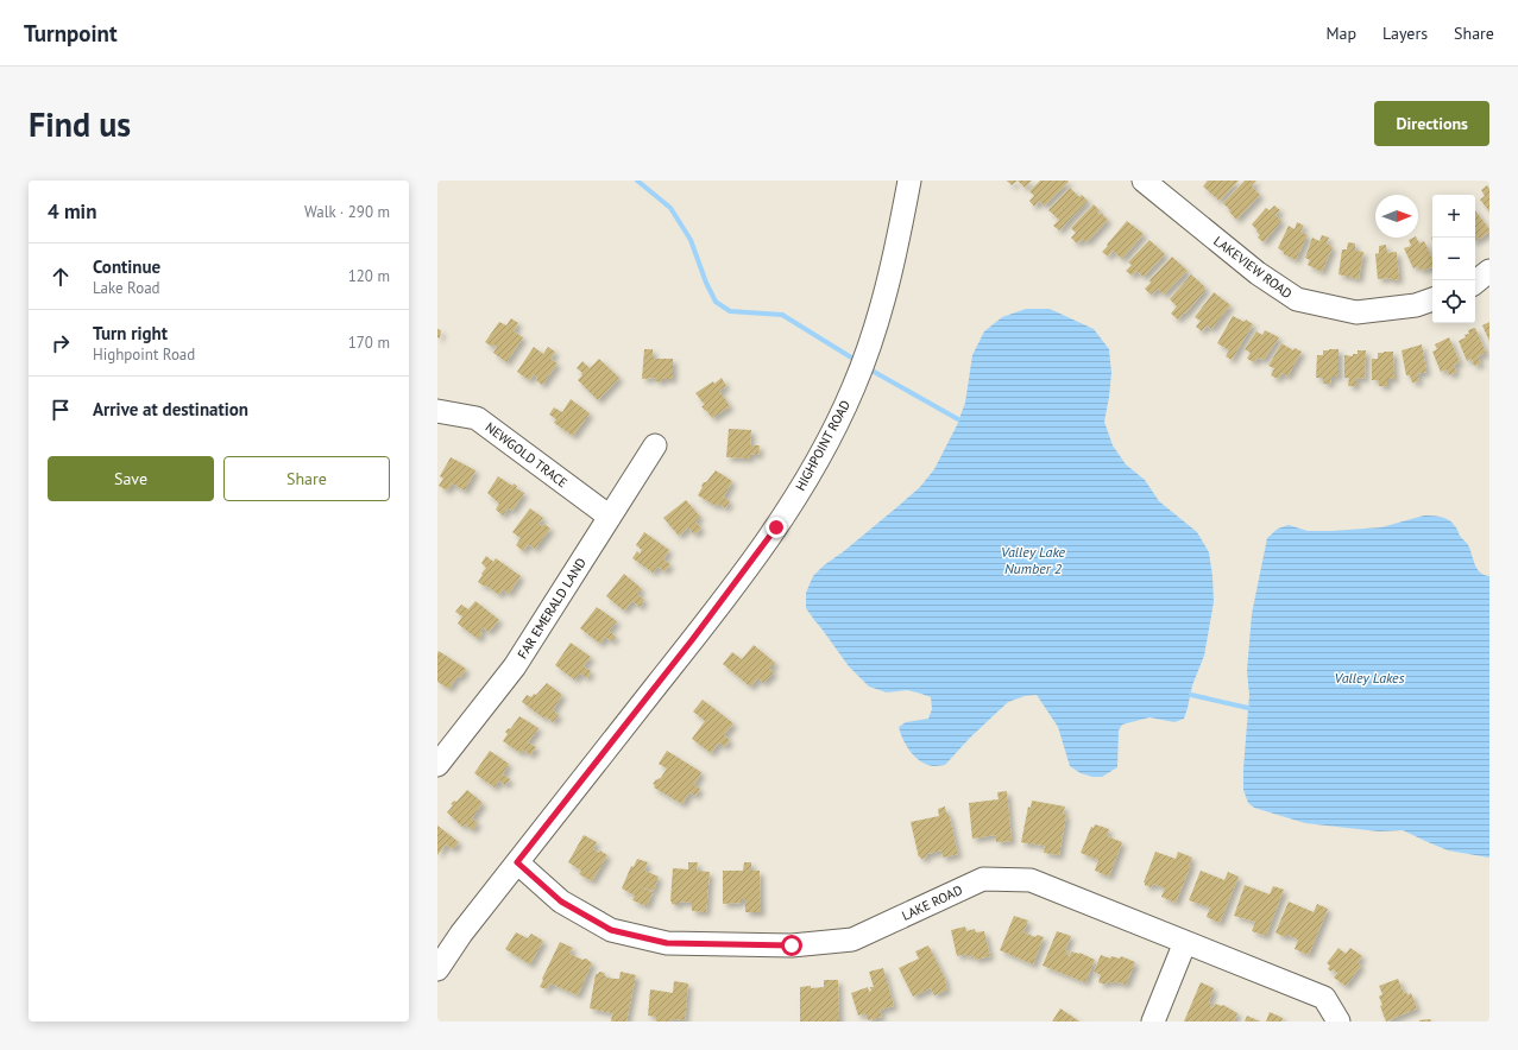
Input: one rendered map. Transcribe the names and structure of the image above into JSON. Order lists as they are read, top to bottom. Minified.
{"streets":{"street":["LAKEVIEW ROAD","HIGHPOINT ROAD","NEWGOLD TRACE","FAR EMERALD LAND","LAKE ROAD"]},"crossings":[["HIGHPOINT ROAD","LAKE ROAD"],["NEWGOLD TRACE","FAR EMERALD LAND"]],"water":["Valley Lake Number 2","Valley Lakes"],"north":"right","page":{"header":"Turnpoint","nav":["Map","Layers","Share"],"buttons":["Directions",["Save","Share"]],"title":"Find us","heading":["4 min","Walk · 290 m"],"map_buttons":["+","−"],"list":[["Continue","Lake Road","120 m"],["Turn right","Highpoint Road","170 m"],"Arrive at destination"]}}
